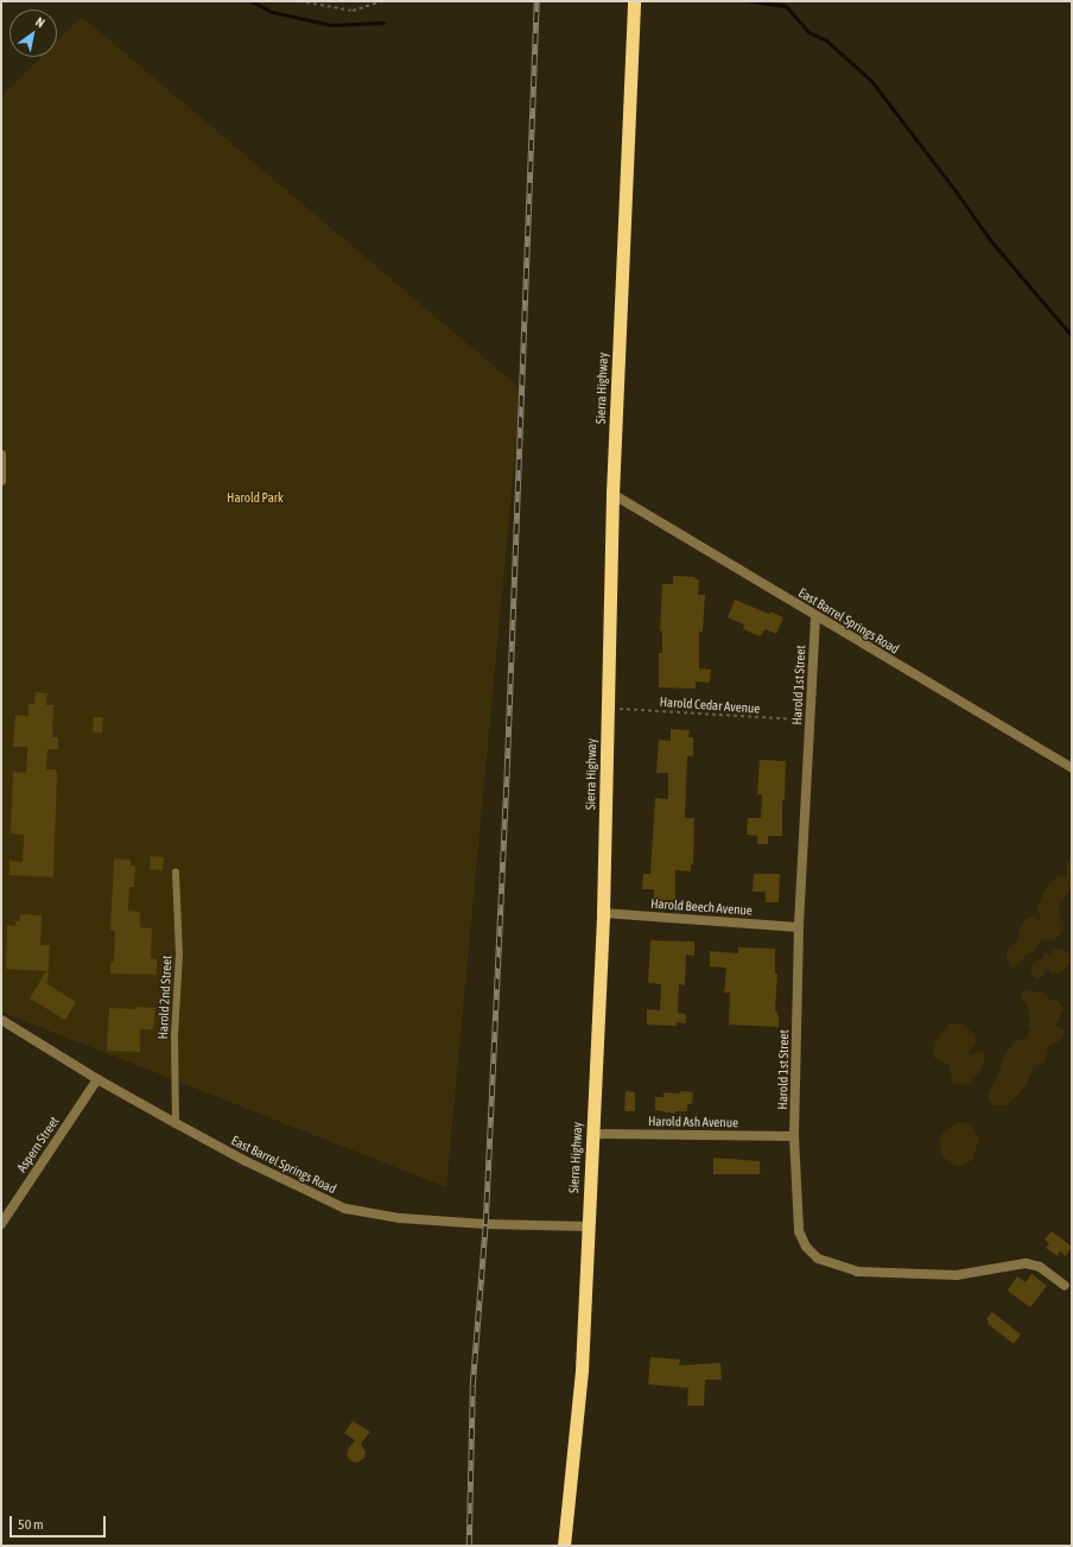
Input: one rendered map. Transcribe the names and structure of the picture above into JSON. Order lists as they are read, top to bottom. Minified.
{"streets":{"highway":["Sierra Highway"],"street":["East Barrel Springs Road","Harold 1st Street","Harold Beech Avenue","Harold Ash Avenue","Aspern Street"],"lane":["Harold 2nd Street"],"path":["Harold Cedar Avenue"]},"crossings":[["Sierra Highway","East Barrel Springs Road"],["Sierra Highway","Harold Cedar Avenue"],["Sierra Highway","Harold Beech Avenue"],["Sierra Highway","Harold Ash Avenue"],["East Barrel Springs Road","Harold 1st Street"],["East Barrel Springs Road","Harold 2nd Street"],["East Barrel Springs Road","Aspern Street"],["Harold 1st Street","Harold Cedar Avenue"],["Harold 1st Street","Harold Beech Avenue"],["Harold 1st Street","Harold Ash Avenue"]],"parks":["Harold Park"],"scale_bar":"50 m","north":"top right"}
